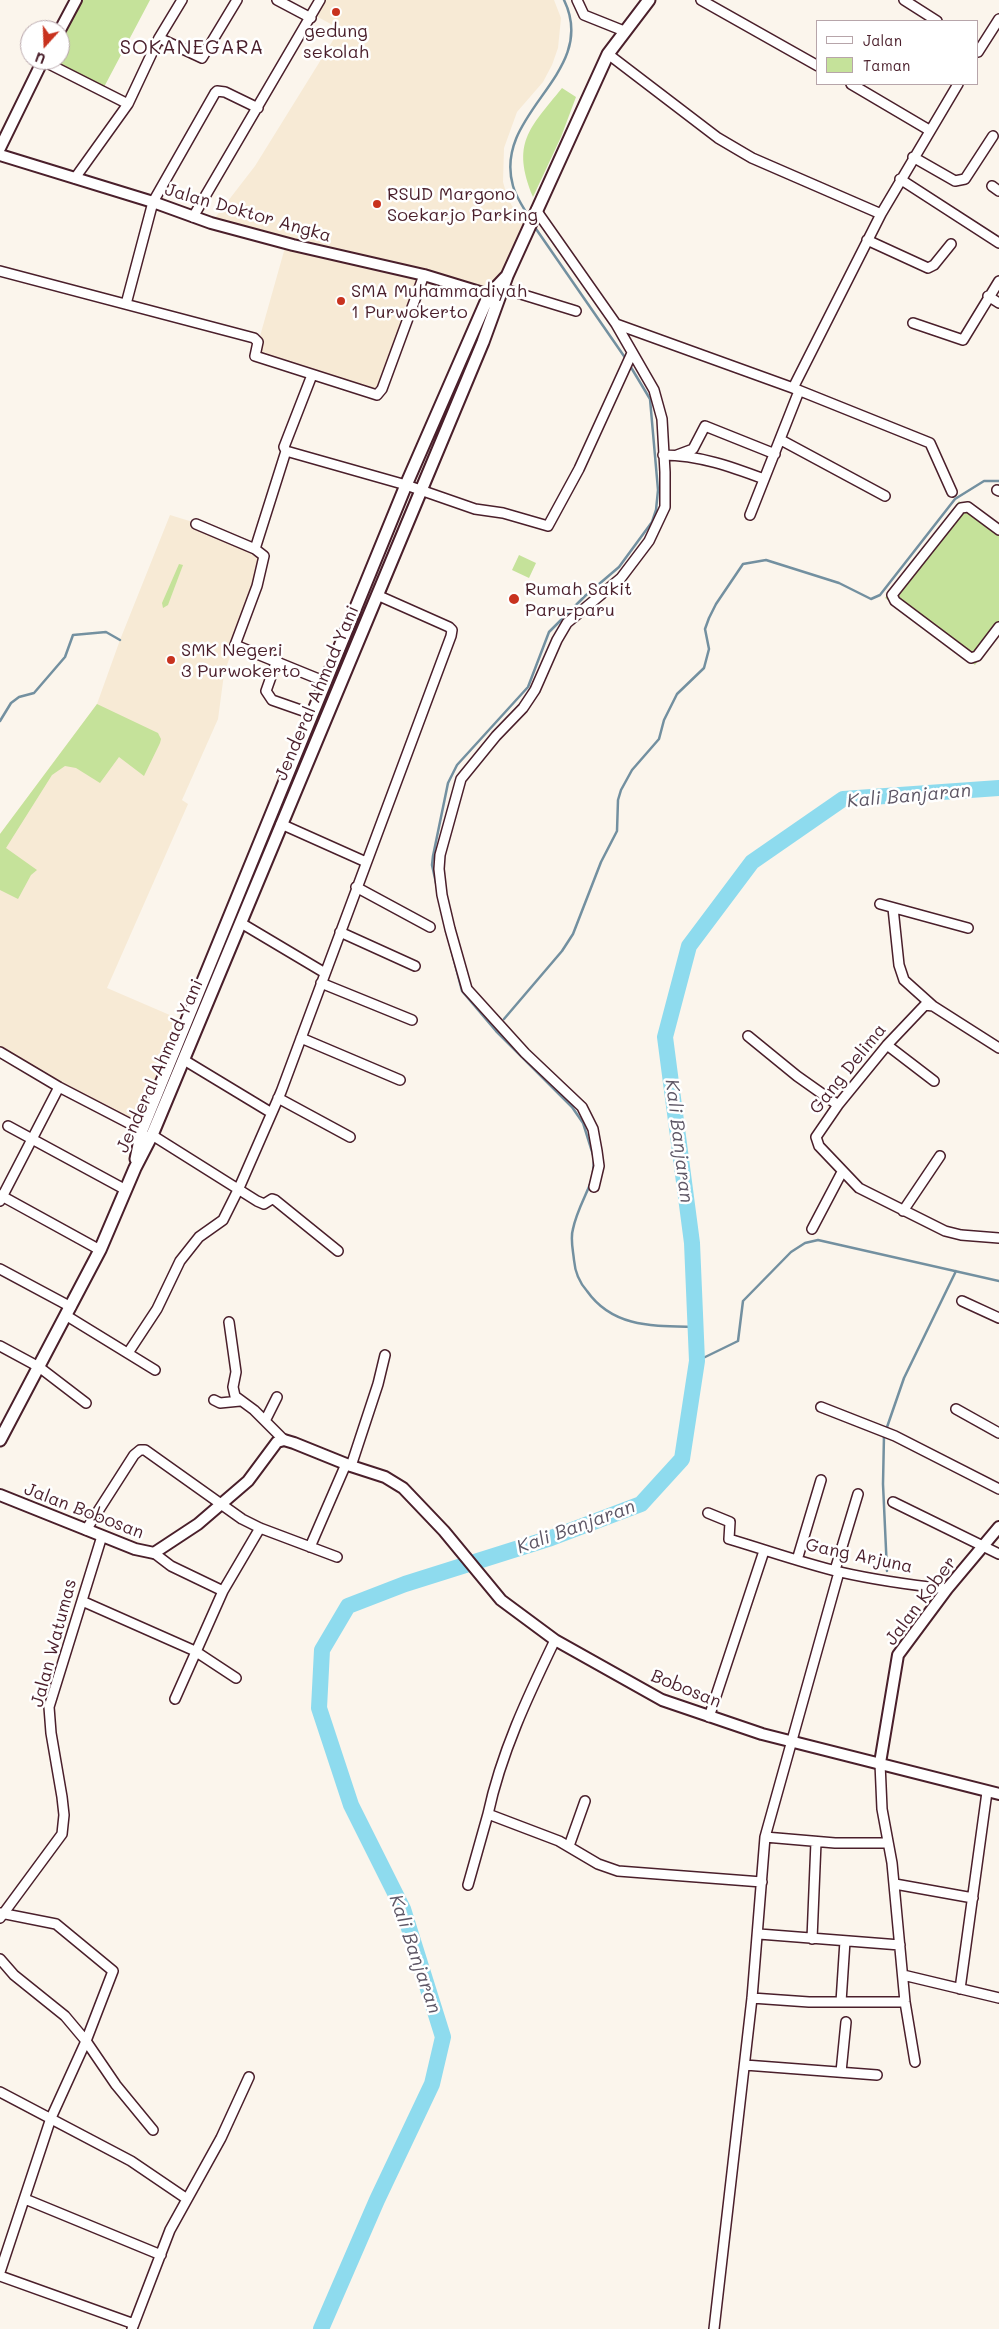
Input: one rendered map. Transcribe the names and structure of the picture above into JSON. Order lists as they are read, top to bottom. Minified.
{"streets":{"main road":["Jenderal Ahmad Yani"],"street":["Jalan Doktor Angka","Gang Delima","Jalan Bobosan","Gang Arjuna","Jalan Kober","Jalan Watumas","Bobosan"]},"crossings":[["Jalan Doktor Angka","Jenderal Ahmad Yani"],["Jalan Bobosan","Jalan Watumas"],["Gang Arjuna","Jalan Kober"],["Jalan Kober","Bobosan"]],"districts":["SOKANEGARA"],"water":["Kali Banjaran"],"places":["gedung sekolah","RSUD Margono Soekarjo Parking","SMA Muhammadiyah 1 Purwokerto","Rumah Sakit Paru-paru","SMK Negeri 3 Purwokerto"],"legend":["Jalan","Taman"],"north":"bottom"}
